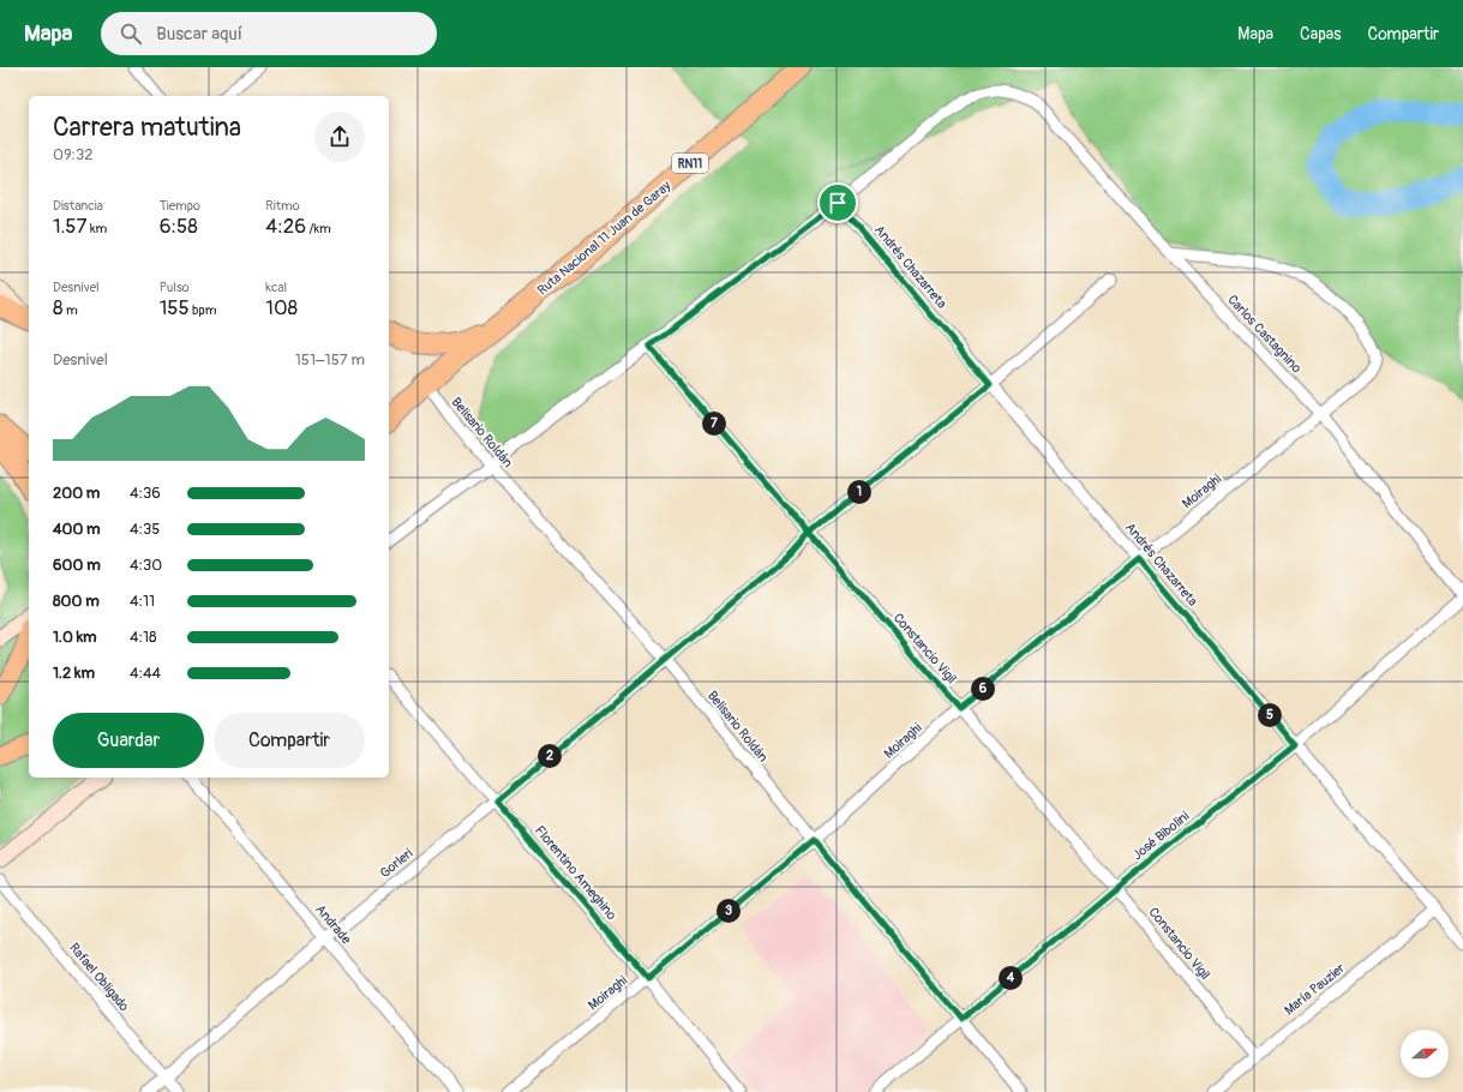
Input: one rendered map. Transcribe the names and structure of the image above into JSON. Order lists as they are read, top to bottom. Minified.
{"streets":{"highway":["RN11","Ruta Nacional 11 Juan de Garay"],"street":["Andrés Chazarreta","Carlos Castagnino","Belisario Roldán","Moiraghi","Constancio Vigil","José Bibolini","Gorleri","Florentino Ameghino","Andrade","Rafael Obligado","María Pauzier"]},"crossings":[["Ruta Nacional 11 Juan de Garay","Belisario Roldán"],["Andrés Chazarreta","Carlos Castagnino"],["Andrés Chazarreta","Moiraghi"],["Andrés Chazarreta","José Bibolini"],["Andrés Chazarreta","Gorleri"],["Andrés Chazarreta","María Pauzier"],["Carlos Castagnino","Moiraghi"],["Carlos Castagnino","José Bibolini"],["Belisario Roldán","Moiraghi"],["Belisario Roldán","José Bibolini"],["Belisario Roldán","Gorleri"],["Moiraghi","Constancio Vigil"],["Moiraghi","Florentino Ameghino"],["Constancio Vigil","José Bibolini"],["Constancio Vigil","Gorleri"],["Constancio Vigil","María Pauzier"],["Gorleri","Florentino Ameghino"],["Gorleri","Andrade"],["Gorleri","Rafael Obligado"]],"north":"right","page":{"header":"Mapa","search":"Buscar aquí","nav":["Mapa","Capas","Compartir"],"heading":["Carrera matutina","09:32"],"stats":[["Distancia","1.57 km"],["Tiempo","6:58"],["Ritmo","4:26 /km"],["Desnivel","8 m"],["Pulso","155 bpm"],["kcal","108"]],"chart":["Desnivel","151–157 m"],"pins":["7","1","6","5","2","3","4"],"list":[{"name":"200 m","note":"4:36"},{"name":"400 m","note":"4:35"},{"name":"600 m","note":"4:30"},{"name":"800 m","note":"4:11"},{"name":"1.0 km","note":"4:18"},{"name":"1.2 km","note":"4:44"}],"buttons":["Guardar","Compartir"]}}
